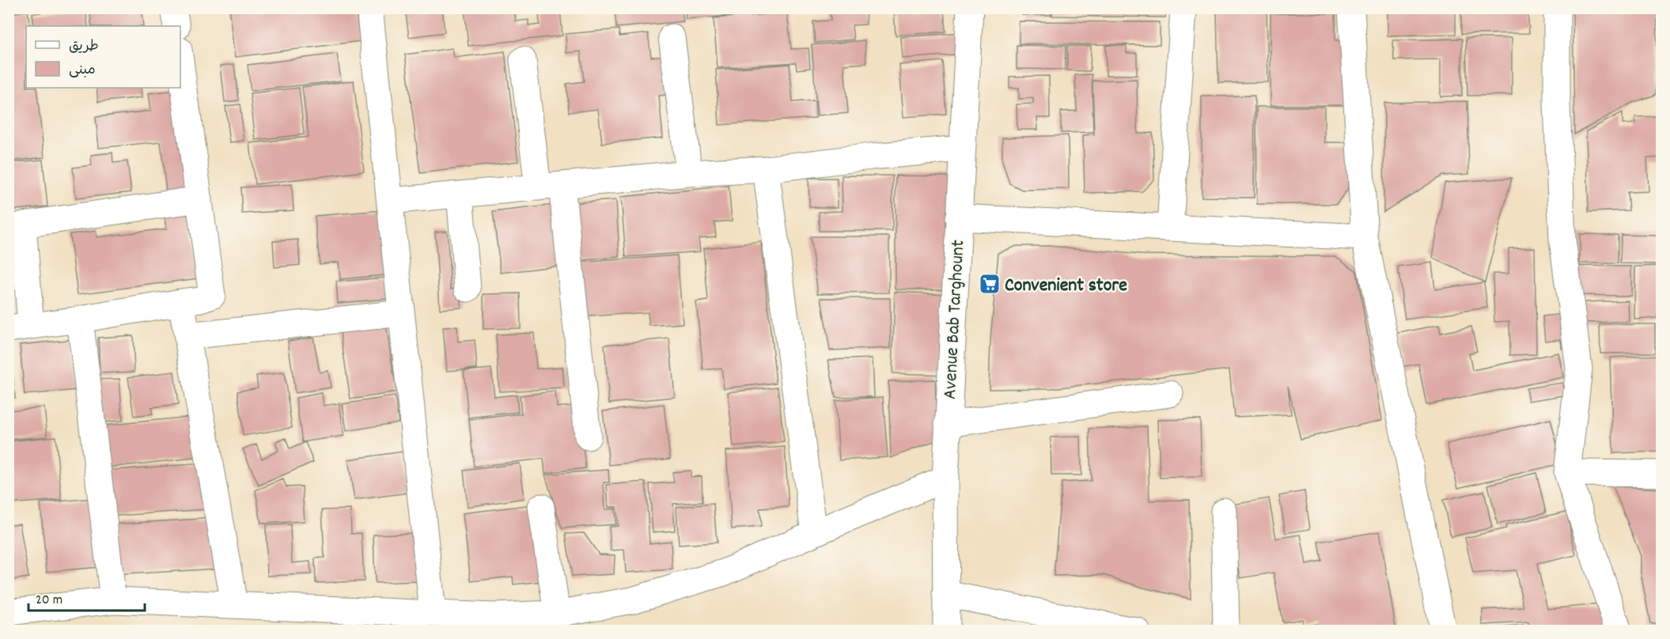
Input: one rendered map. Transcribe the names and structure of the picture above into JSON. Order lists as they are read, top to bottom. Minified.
{"streets":{"street":["Avenue Bab Targhount"]},"places":{"supermarket":["Convenient store"]},"legend":["طريق","مبنى"],"scale_bar":"20 m"}
